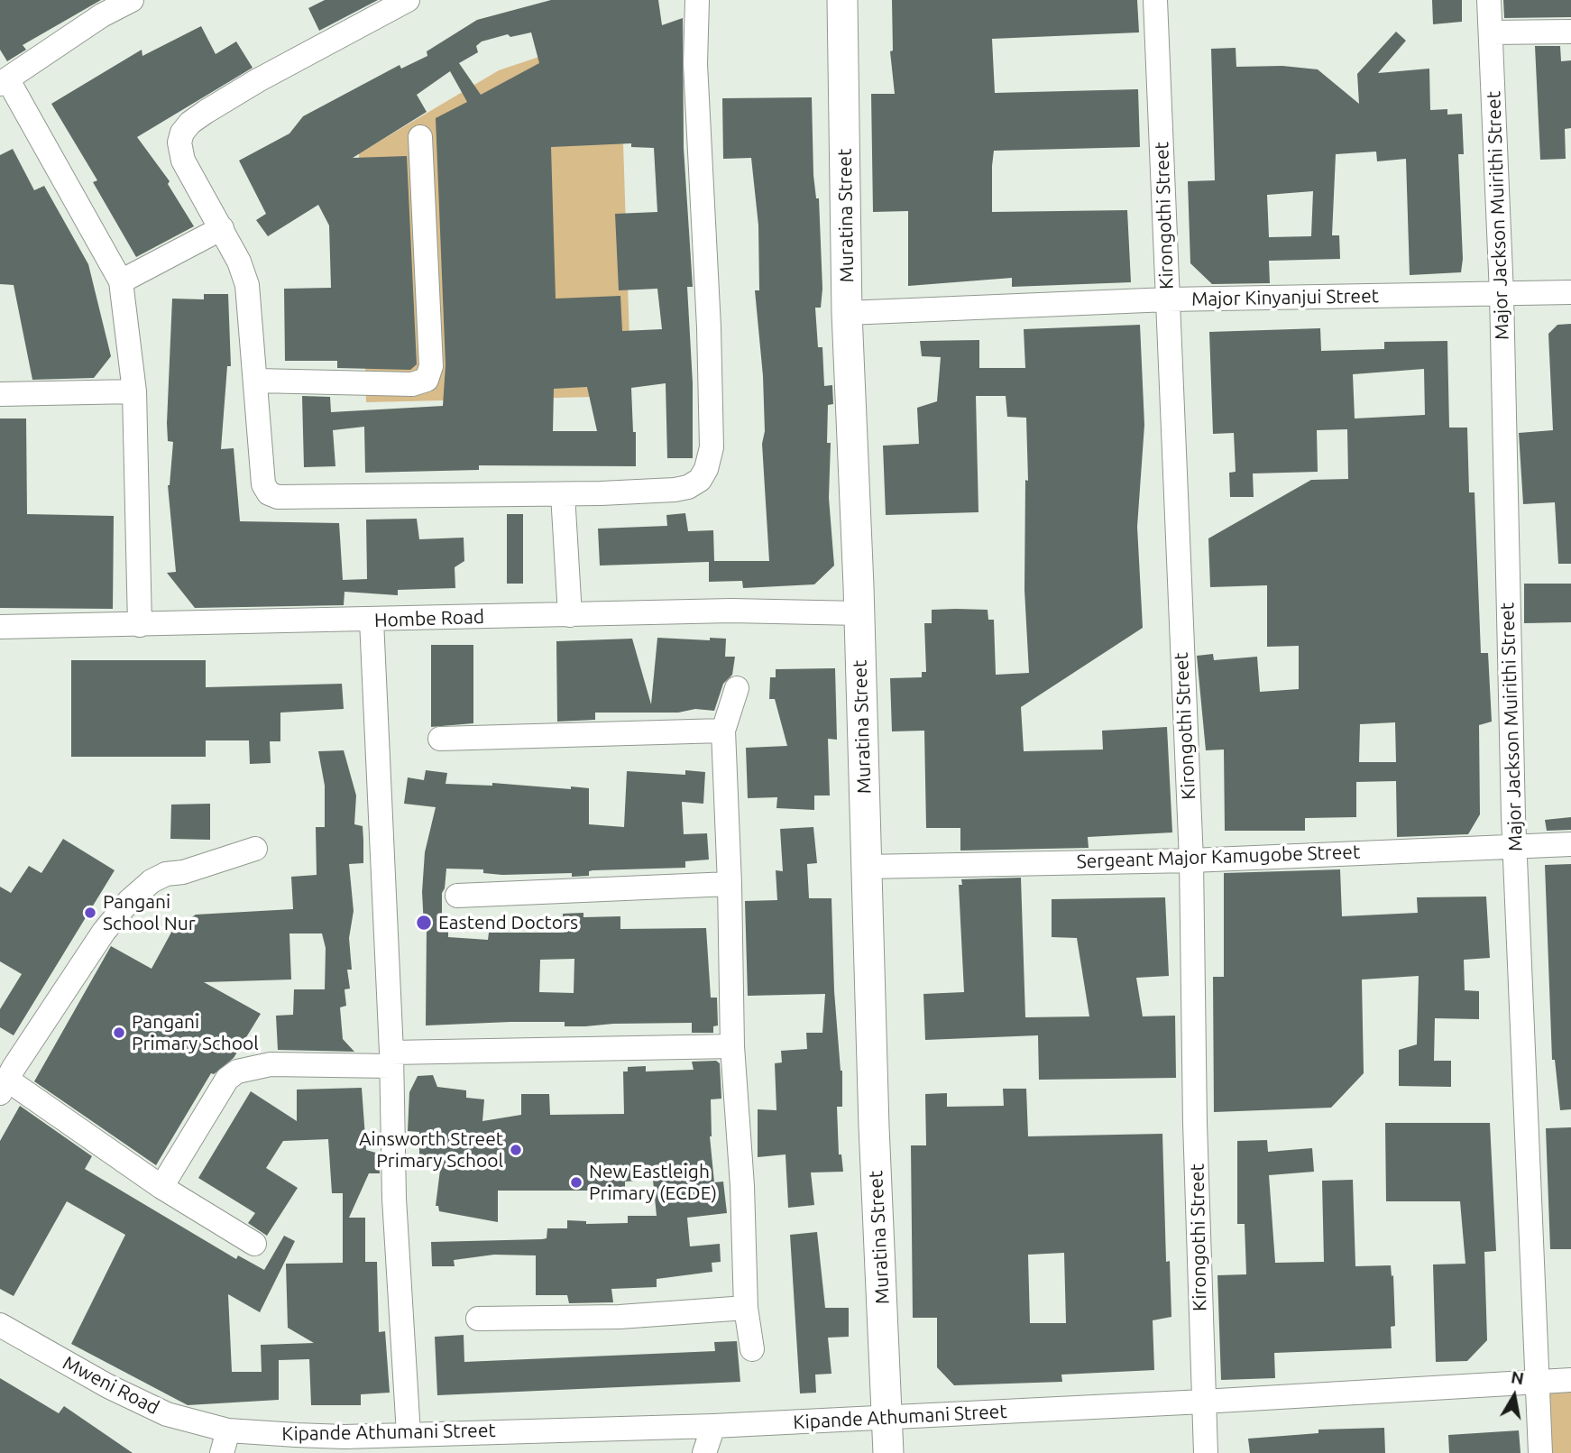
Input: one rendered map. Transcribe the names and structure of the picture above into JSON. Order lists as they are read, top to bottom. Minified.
{"streets":{"main road":["Muratina Street"],"street":["Kirongothi Street","Major Jackson Muirithi Street","Major Kinyanjui Street","Hombe Road","Sergeant Major Kamugobe Street","Mweni Road","Kipande Athumani Street"]},"crossings":[["Muratina Street","Major Kinyanjui Street"],["Muratina Street","Hombe Road"],["Muratina Street","Sergeant Major Kamugobe Street"],["Muratina Street","Kipande Athumani Street"],["Kirongothi Street","Major Kinyanjui Street"],["Kirongothi Street","Sergeant Major Kamugobe Street"],["Kirongothi Street","Kipande Athumani Street"],["Major Jackson Muirithi Street","Major Kinyanjui Street"],["Major Jackson Muirithi Street","Sergeant Major Kamugobe Street"],["Major Jackson Muirithi Street","Kipande Athumani Street"],["Mweni Road","Kipande Athumani Street"]],"places":["Pangani School Nur","Eastend Doctors","Pangani Primary School","Ainsworth Street Primary School","New Eastleigh Primary (ECDE)"],"north":"top"}
